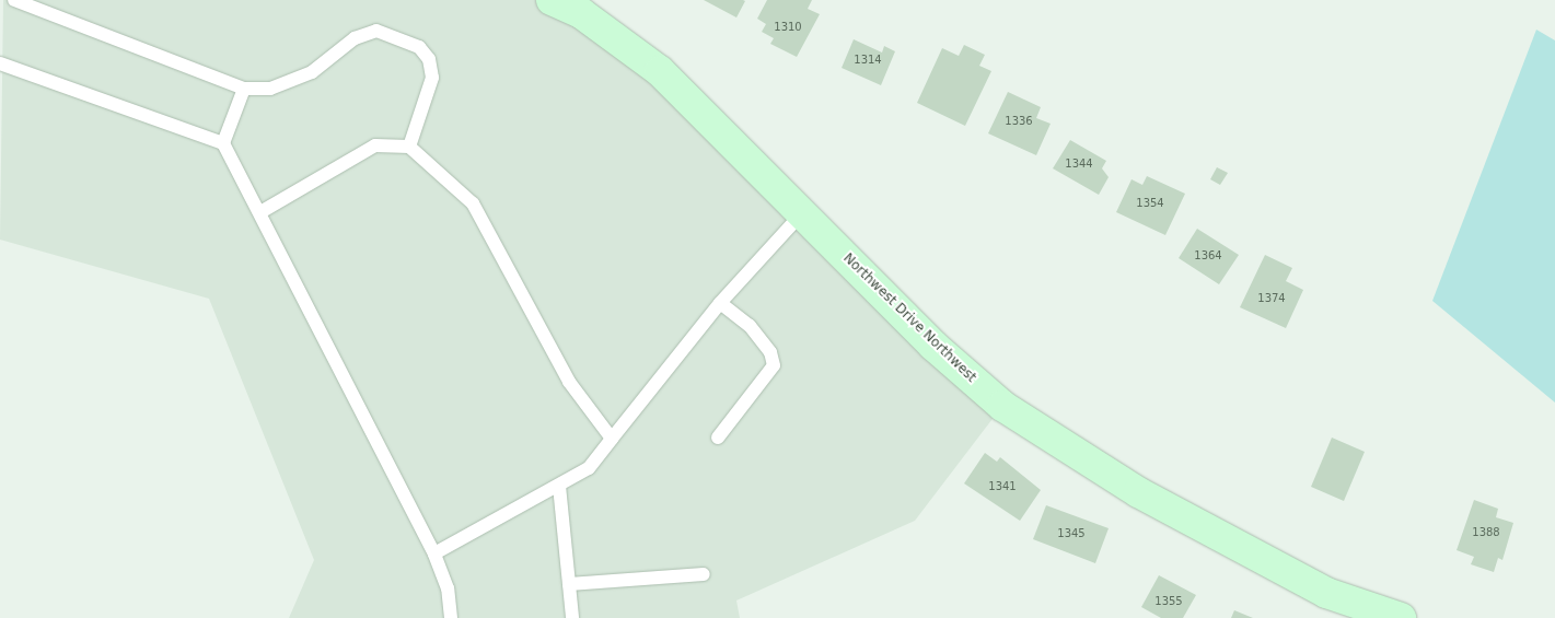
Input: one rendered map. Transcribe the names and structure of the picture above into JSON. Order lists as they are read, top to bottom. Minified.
{"streets":{"street":["Northwest Drive Northwest"]},"house_numbers":["1310","1314","1336","1344","1354","1364","1374","1341","1388","1345","1355"]}
